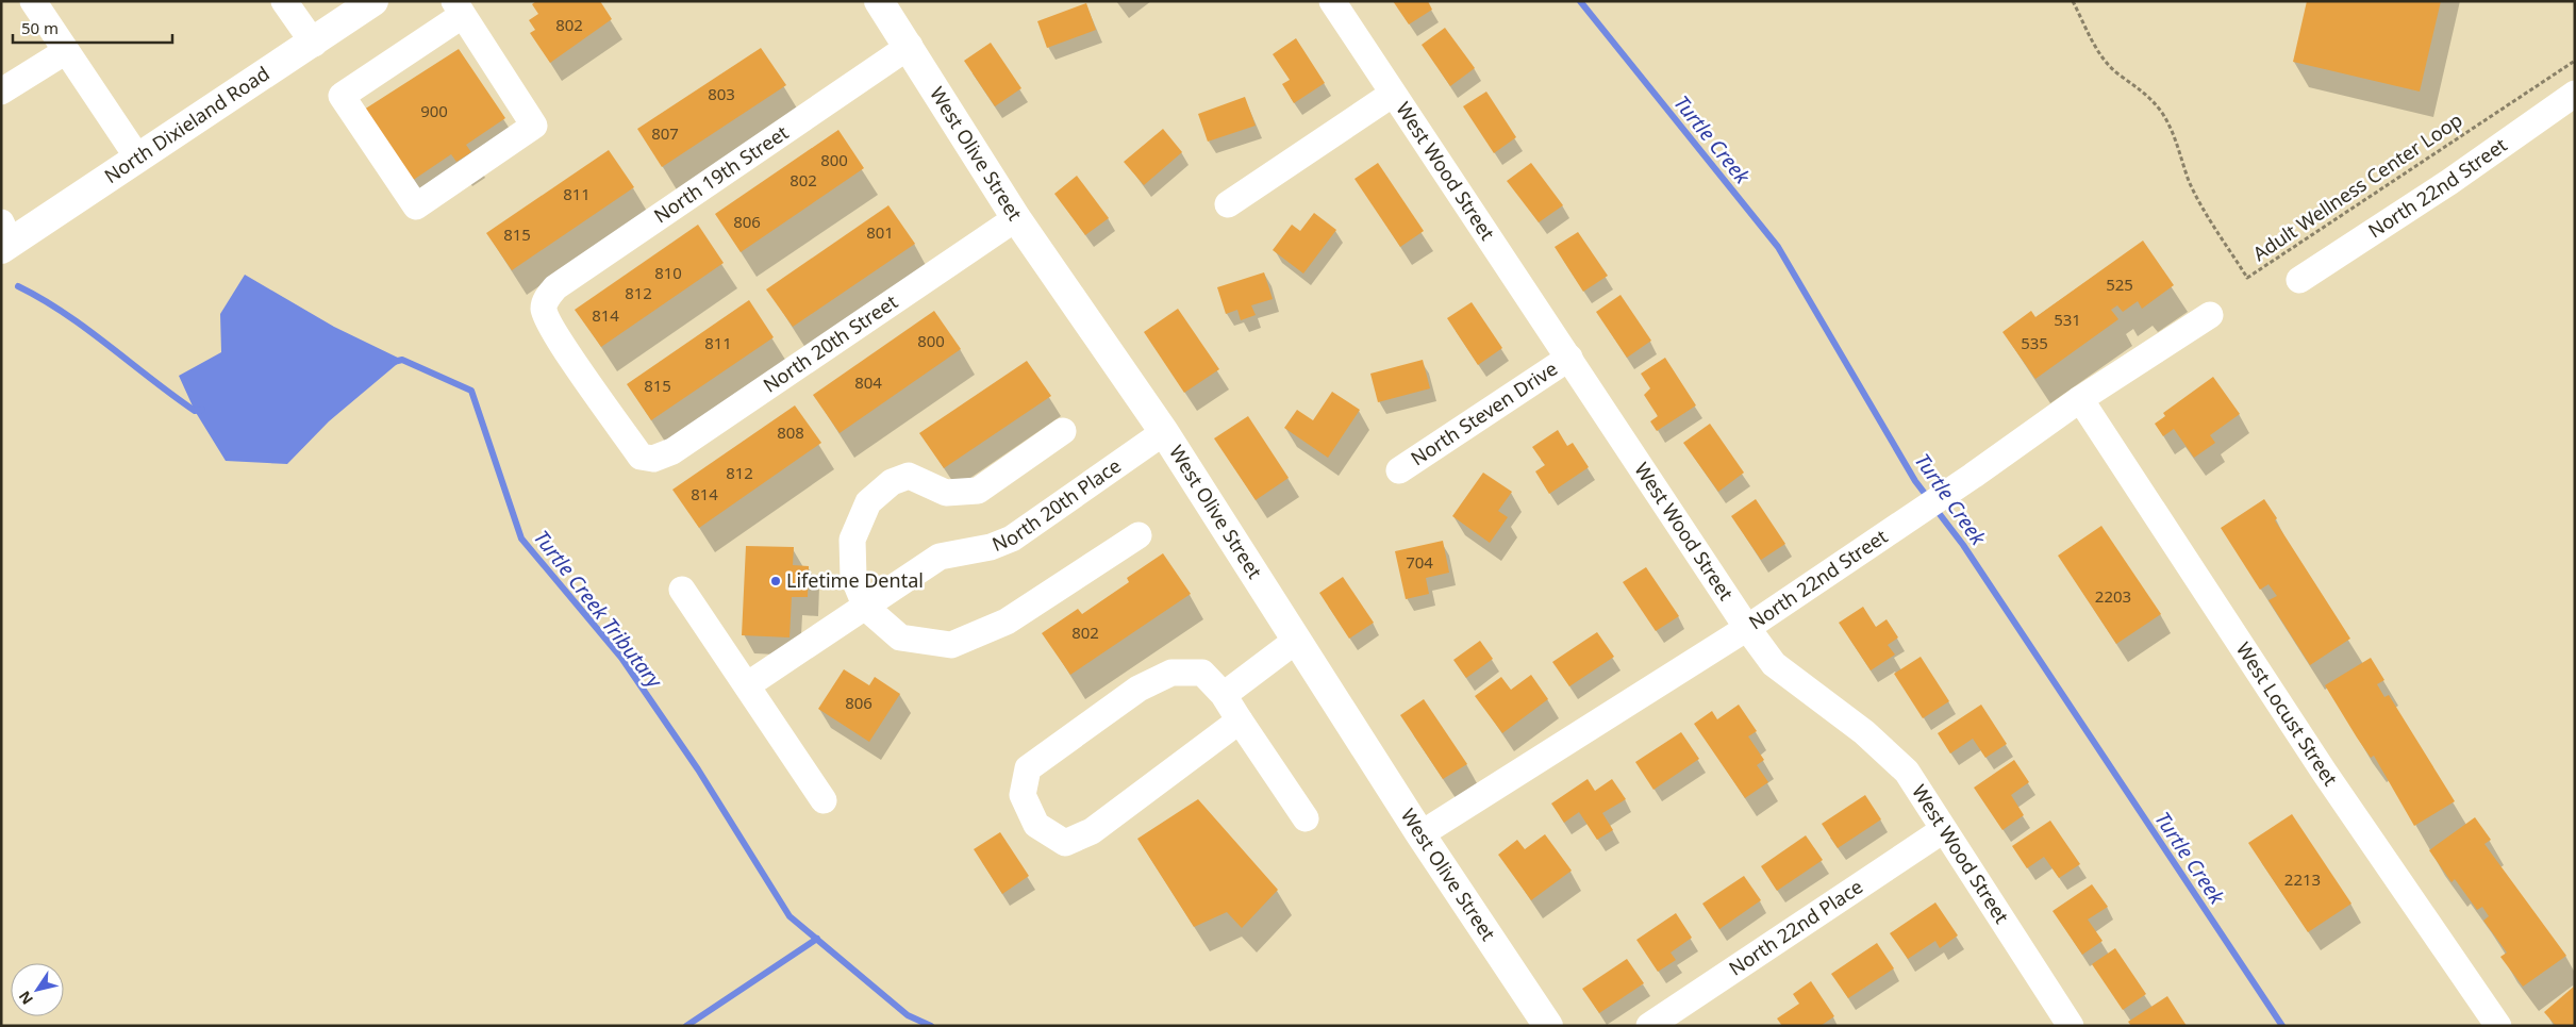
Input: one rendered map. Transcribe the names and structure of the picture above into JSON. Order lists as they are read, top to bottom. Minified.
{"streets":{"main road":["North Dixieland Road","West Olive Street"],"street":["West Wood Street","North 19th Street","North 22nd Street","North 20th Street","North Steven Drive","North 20th Place","West Locust Street","North 22nd Place"],"path":["Adult Wellness Center Loop"]},"crossings":[["West Olive Street","North 19th Street"],["West Olive Street","North 22nd Street"],["West Olive Street","North 20th Street"],["West Olive Street","North 20th Place"],["West Wood Street","North 22nd Street"],["West Wood Street","North Steven Drive"],["West Wood Street","North 22nd Place"],["North 19th Street","North 20th Street"],["North 22nd Street","West Locust Street"]],"water":["Turtle Creek","Turtle Creek Tributary"],"places":["Lifetime Dental"],"house_numbers":["802","803","900","807","800","802","811","806","801","815","810","525","812","814","531","800","811","535","804","815","808","812","814","704","2203","802","806","2213"],"scale_bar":"50 m","north":"bottom left"}
